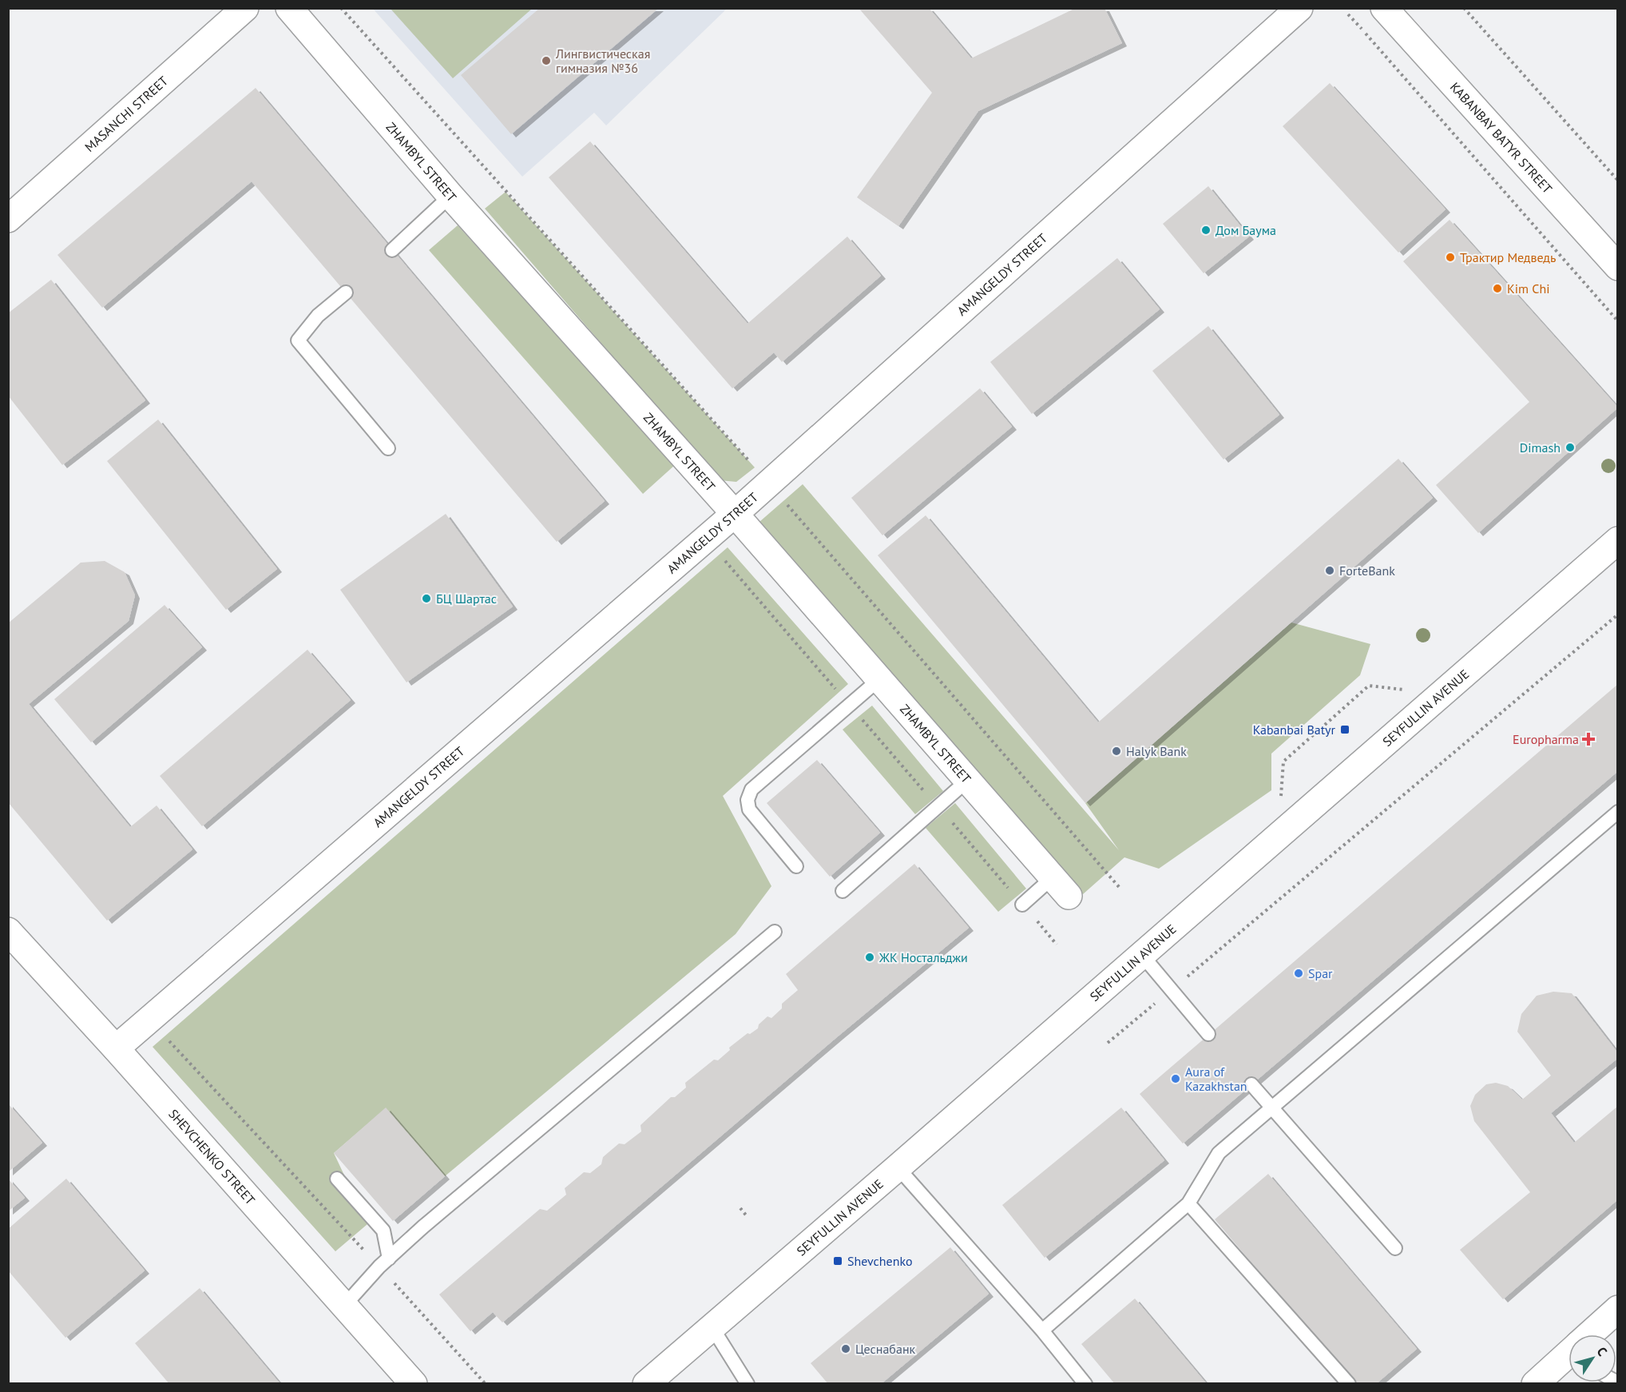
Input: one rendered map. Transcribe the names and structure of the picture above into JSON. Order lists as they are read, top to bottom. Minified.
{"streets":{"street":["MASANCHI STREET","KABANBAY BATYR STREET","ZHAMBYL STREET","AMANGELDY STREET","SEYFULLIN AVENUE","SHEVCHENKO STREET"]},"crossings":[["ZHAMBYL STREET","AMANGELDY STREET"],["AMANGELDY STREET","SHEVCHENKO STREET"]],"places":{"other":["Лингвистическая гимназия №36","Дом Баума","Трактир Медведь","Kim Chi","Dimash","ForteBank","БЦ Шартас","Halyk Bank","ЖК Ностальджи","Spar","Aura of Kazakhstan","Цеснабанк"],"transit":["Kabanbai Batyr","Shevchenko"],"health":["Europharma"]},"north":"top right"}
